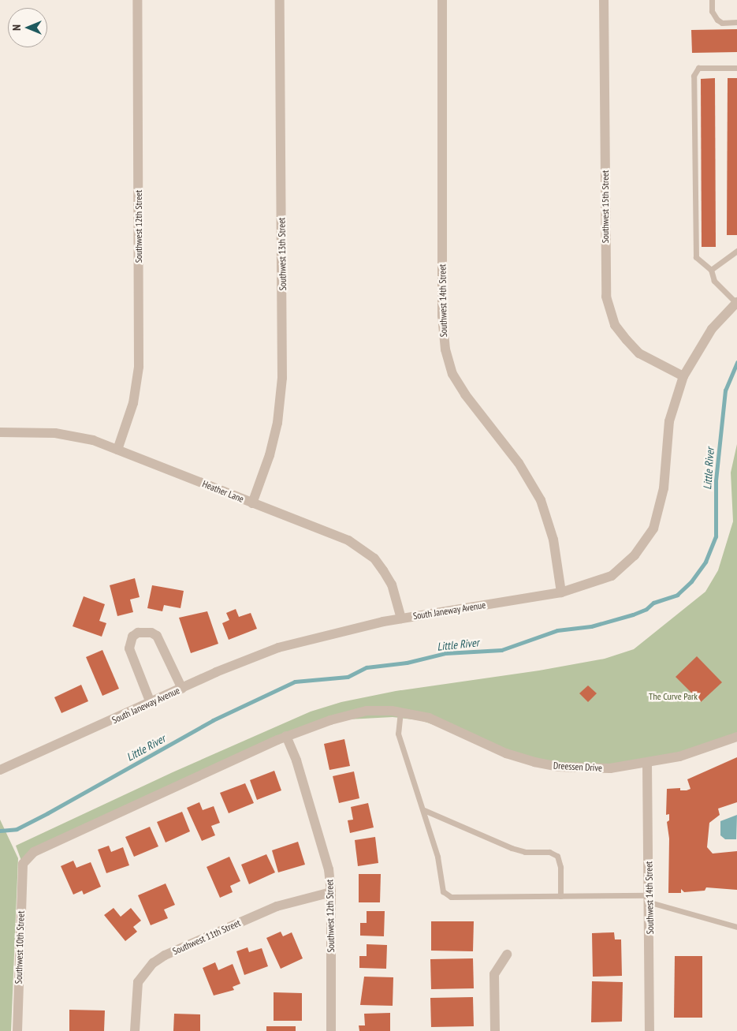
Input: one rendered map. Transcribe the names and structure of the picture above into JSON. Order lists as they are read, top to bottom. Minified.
{"streets":{"street":["Southwest 15th Street","Southwest 12th Street","Southwest 13th Street","Southwest 14th Street","Heather Lane","South Janeway Avenue","Dreessen Drive","Southwest 11th Street","Southwest 10th Street"]},"crossings":[["Southwest 15th Street","South Janeway Avenue"],["Southwest 12th Street","Heather Lane"],["Southwest 12th Street","Southwest 11th Street"],["Southwest 12th Street","Southwest 10th Street"],["Southwest 13th Street","Heather Lane"],["Southwest 14th Street","South Janeway Avenue"],["Southwest 14th Street","Dreessen Drive"],["Heather Lane","South Janeway Avenue"]],"water":["Little River"],"parks":["The Curve Park"],"north":"left"}
